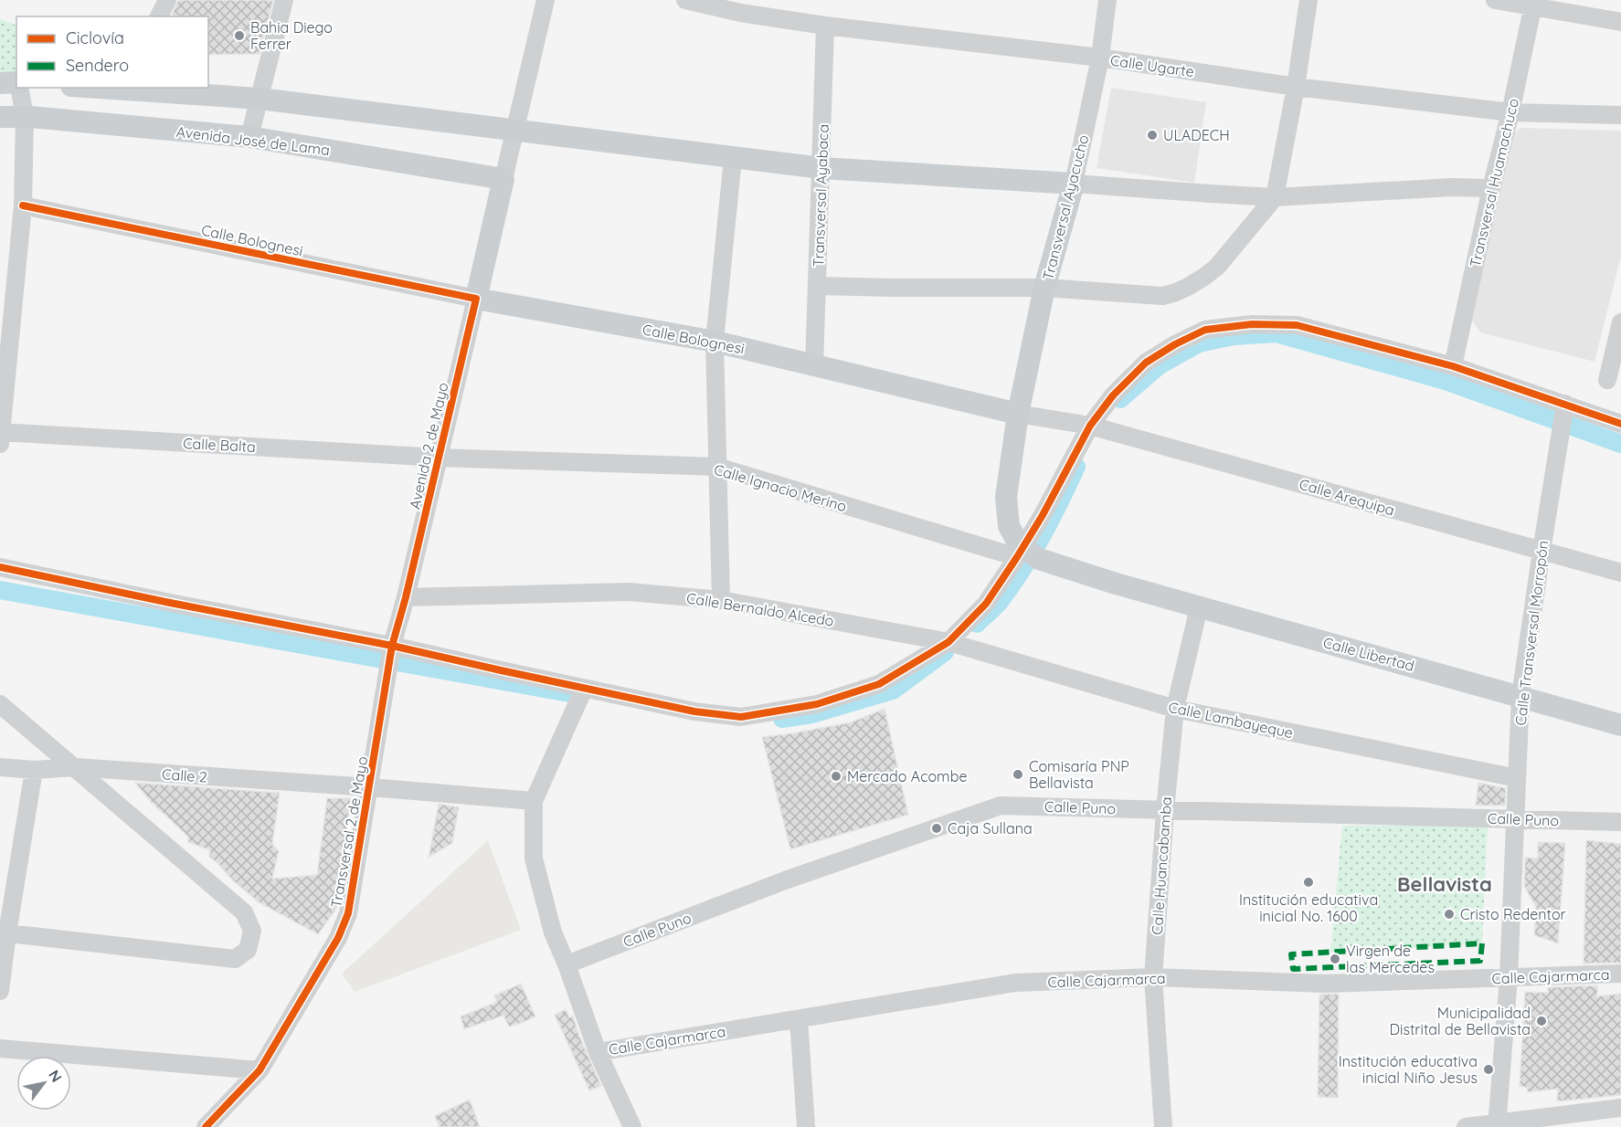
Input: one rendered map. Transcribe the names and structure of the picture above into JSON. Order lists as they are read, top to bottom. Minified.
{"streets":{"main road":["Avenida José de Lama","Transversal Ayacucho","Calle Bolognesi","Avenida 2 de Mayo","Calle Libertad"],"street":["Calle Ugarte","Transversal Huamachuco","Transversal Ayabaca","Calle Balta","Calle Ignacio Merino","Calle Arequipa","Calle Bernaldo Alcedo","Calle Transversal Morropón","Calle Lambayeque","Calle 2","Calle Puno","Transversal 2 de Mayo","Calle Huancabamba","Calle Cajarmarca"]},"crossings":[["Calle Ugarte","Transversal Huamachuco"],["Calle Ugarte","Transversal Ayabaca"],["Calle Ugarte","Transversal Ayacucho"],["Avenida José de Lama","Avenida 2 de Mayo"],["Transversal Ayabaca","Calle Bolognesi"],["Transversal Ayacucho","Calle Bolognesi"],["Transversal Ayacucho","Calle Libertad"],["Calle Bolognesi","Avenida 2 de Mayo"],["Calle Bolognesi","Calle Arequipa"],["Calle Balta","Avenida 2 de Mayo"],["Calle Balta","Calle Ignacio Merino"],["Avenida 2 de Mayo","Calle Ignacio Merino"],["Avenida 2 de Mayo","Calle Bernaldo Alcedo"],["Avenida 2 de Mayo","Transversal 2 de Mayo"],["Calle Arequipa","Calle Transversal Morropón"],["Calle Bernaldo Alcedo","Calle Lambayeque"],["Calle Bernaldo Alcedo","Transversal 2 de Mayo"],["Calle Transversal Morropón","Calle Libertad"],["Calle Transversal Morropón","Calle Lambayeque"],["Calle Transversal Morropón","Calle Puno"],["Calle Transversal Morropón","Calle Cajarmarca"],["Calle Libertad","Calle Huancabamba"],["Calle Lambayeque","Calle Huancabamba"],["Calle 2","Transversal 2 de Mayo"],["Calle Puno","Calle Huancabamba"],["Calle Huancabamba","Calle Cajarmarca"]],"districts":["Bellavista"],"places":["Bahia Diego Ferrer","ULADECH","Comisaría PNP Bellavista","Mercado Acombe","Caja Sullana","Institución educativa inicial No. 1600","Cristo Redentor","Virgen de las Mercedes","Municipalidad Distrital de Bellavista","Institución educativa inicial Niño Jesus"],"legend":["Ciclovía","Sendero"],"north":"top right"}
